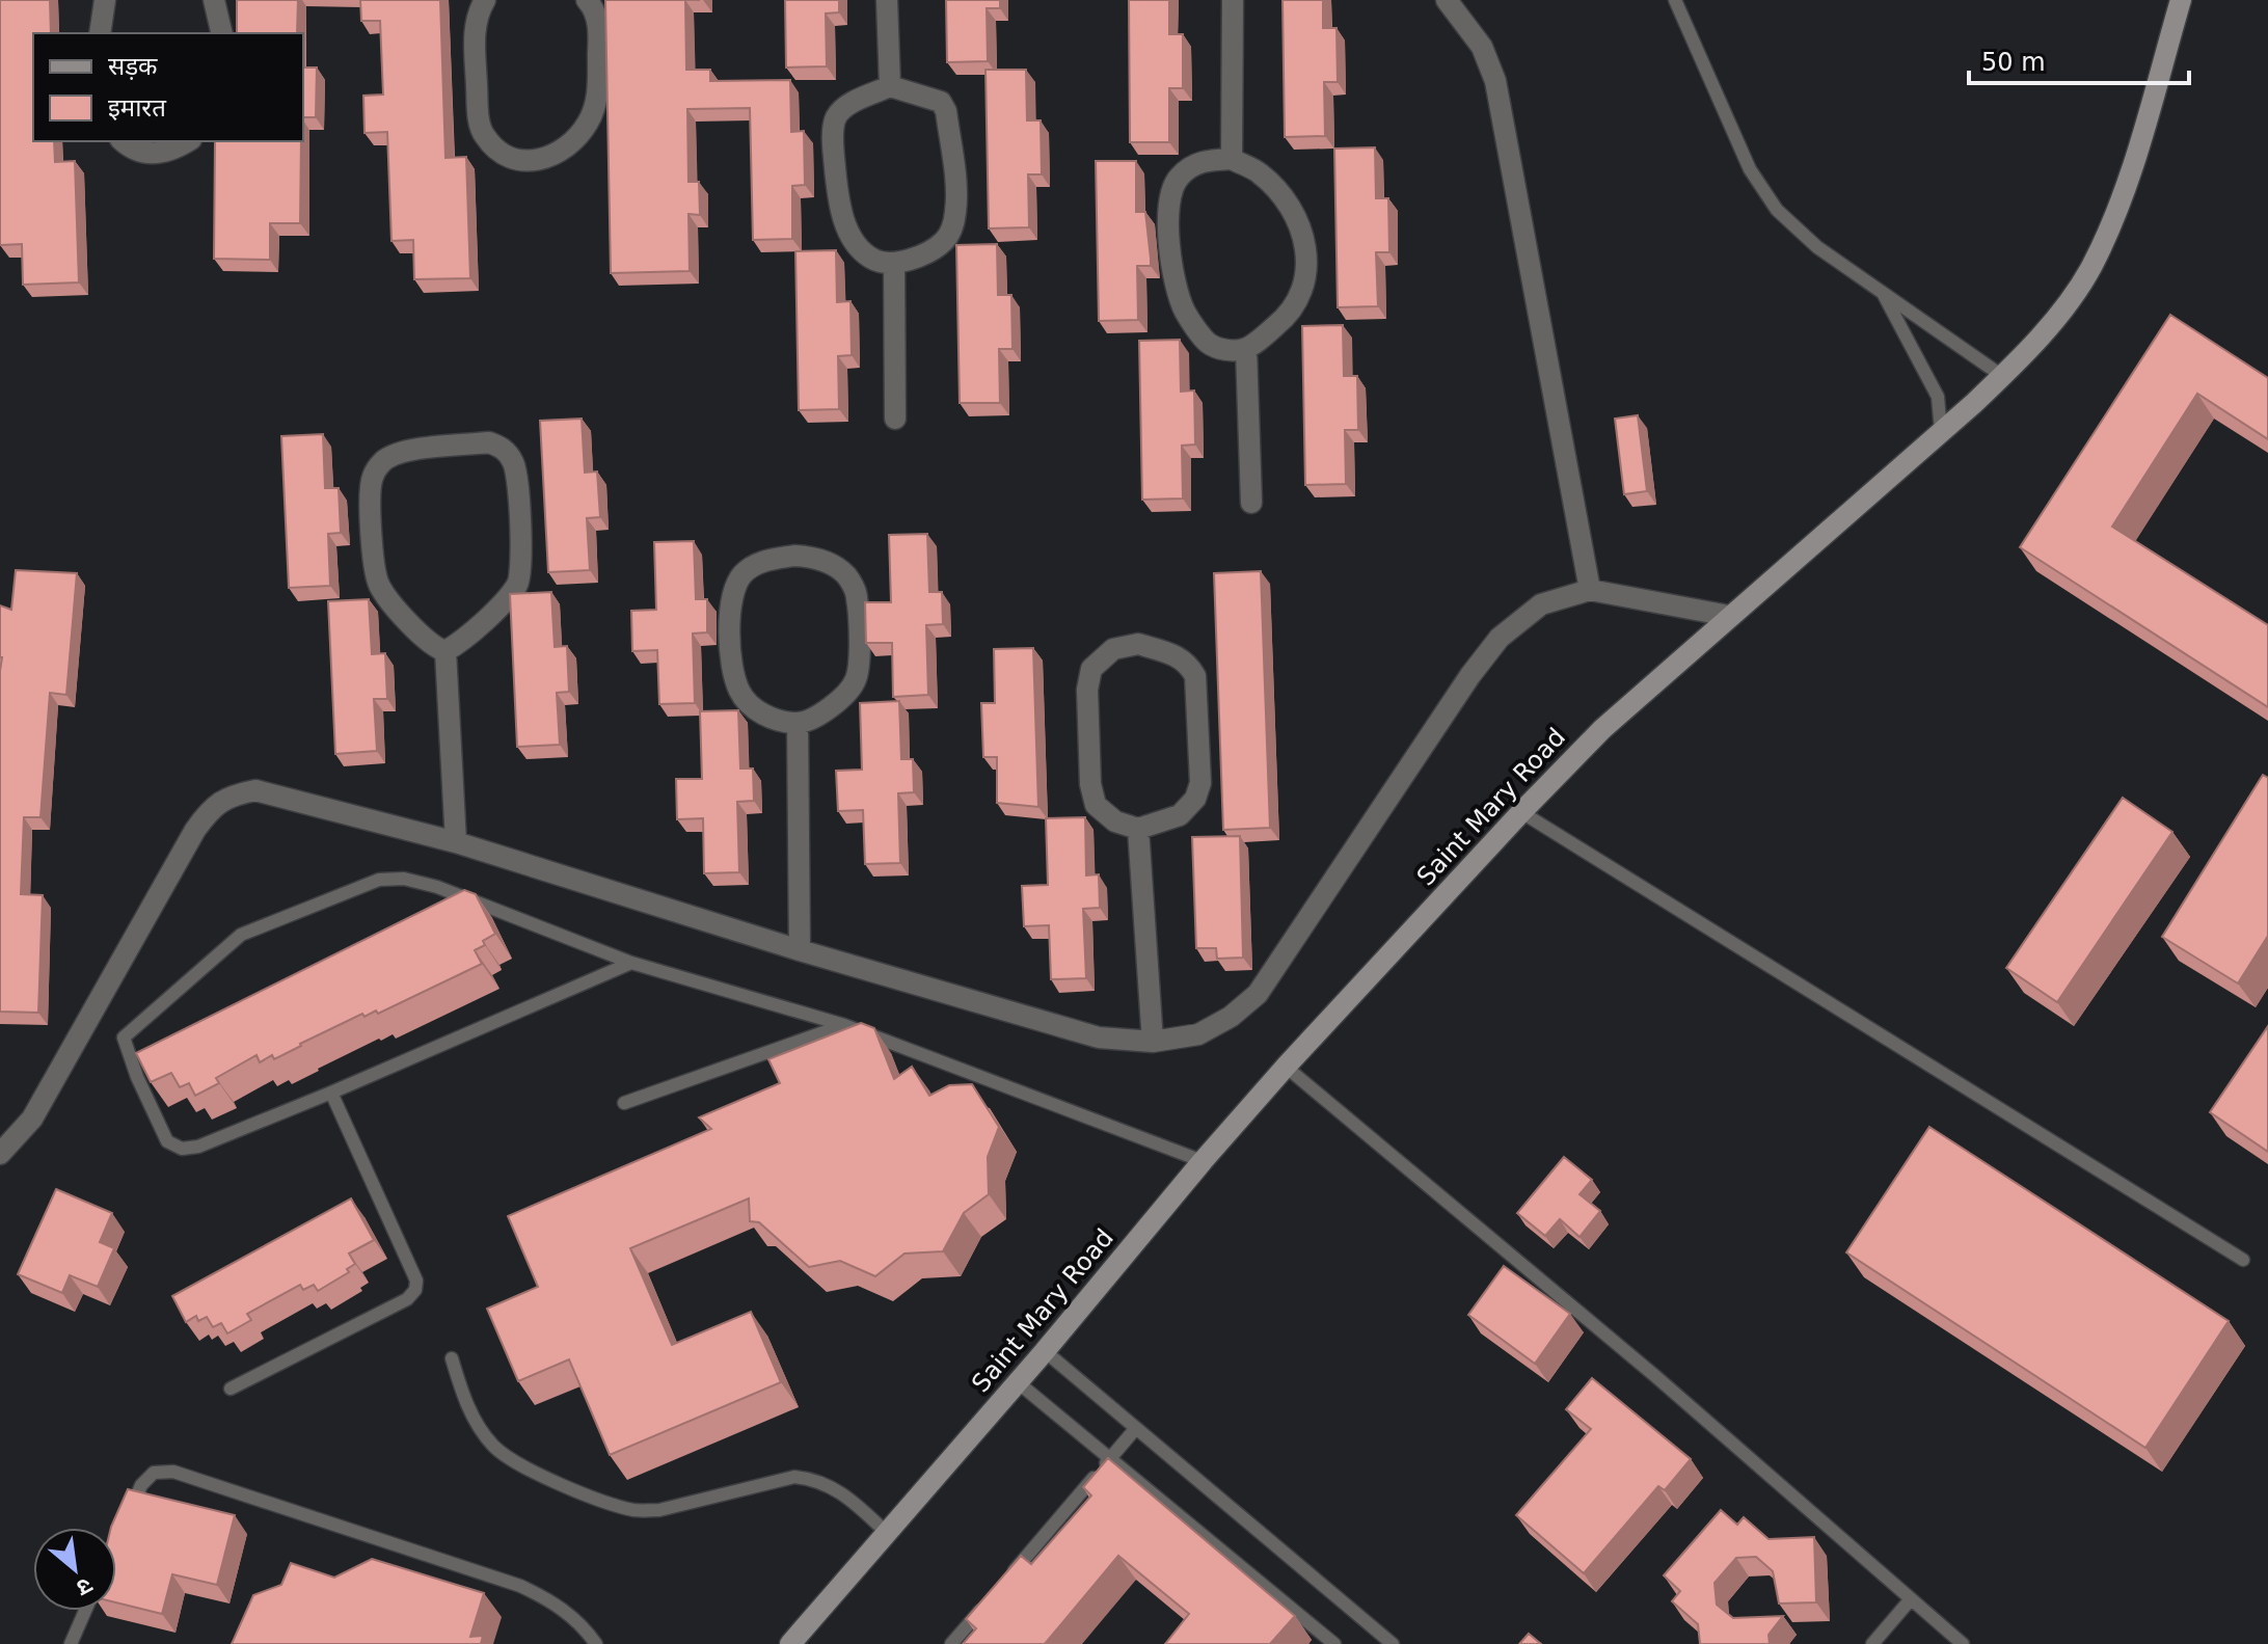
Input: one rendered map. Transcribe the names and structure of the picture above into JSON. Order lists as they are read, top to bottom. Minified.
{"streets":{"street":["Saint Mary Road"]},"legend":["सड़क","इमारत"],"scale_bar":"50 m","north":"bottom right"}
